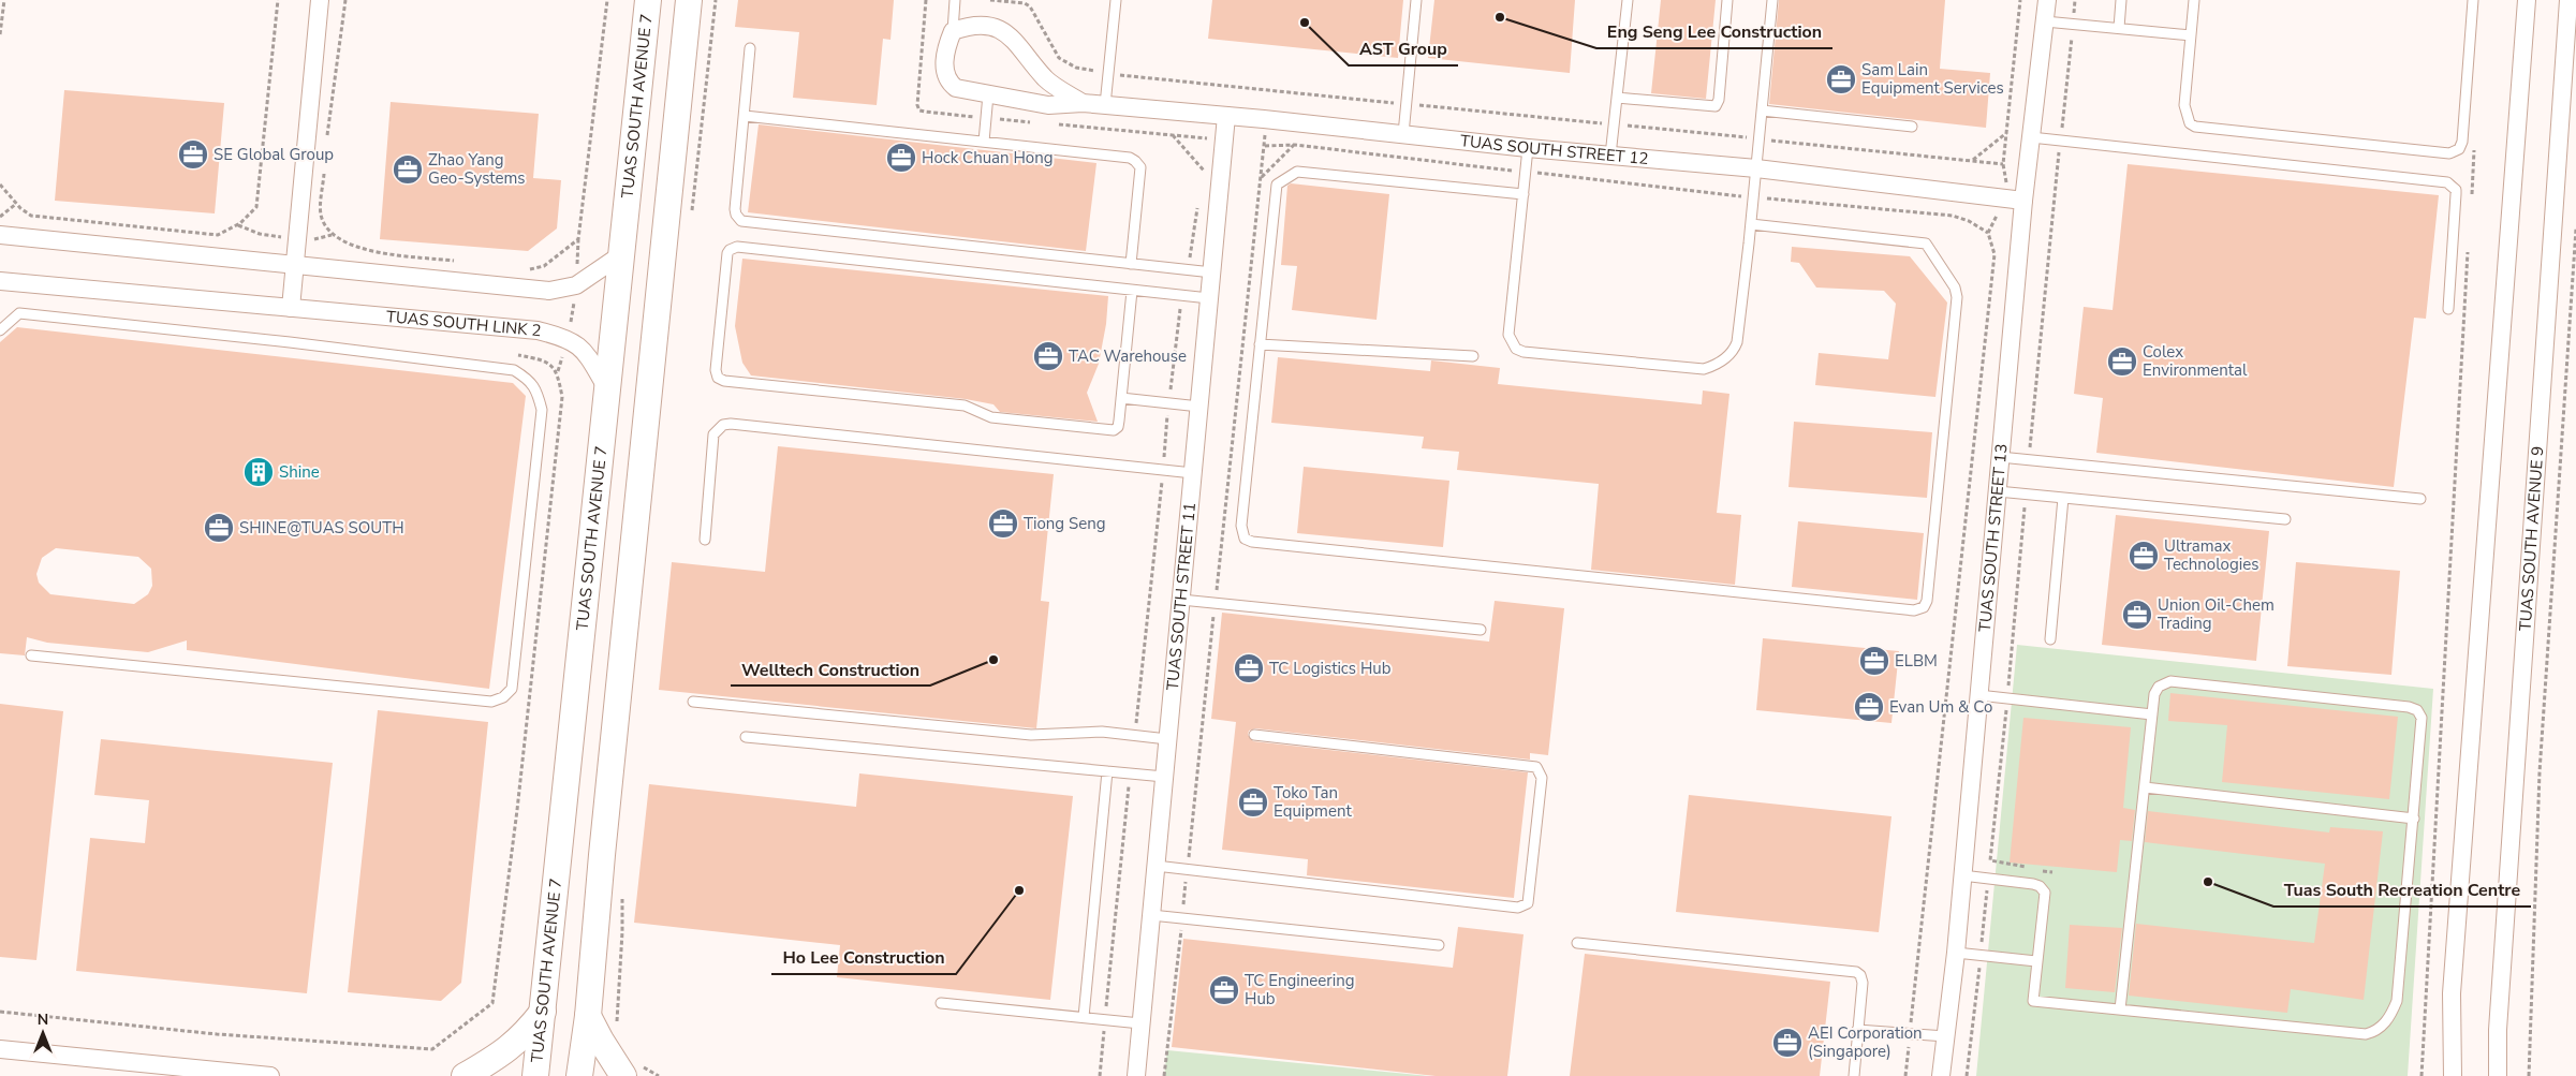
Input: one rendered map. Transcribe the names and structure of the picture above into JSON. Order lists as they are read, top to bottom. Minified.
{"streets":{"street":["TUAS SOUTH AVENUE 7","TUAS SOUTH STREET 12","TUAS SOUTH LINK 2","TUAS SOUTH STREET 13","TUAS SOUTH AVENUE 9","TUAS SOUTH STREET 11"]},"crossings":[["TUAS SOUTH AVENUE 7","TUAS SOUTH LINK 2"],["TUAS SOUTH STREET 12","TUAS SOUTH STREET 13"],["TUAS SOUTH STREET 12","TUAS SOUTH STREET 11"]],"places":{"other":["Eng Seng Lee Construction","AST Group","Welltech Construction","Tuas South Recreation Centre","Ho Lee Construction"],"office":["Sam Lain Equipment Services","SE Global Group","Hock Chuan Hong","Zhao Yang Geo-Systems","TAC Warehouse","Colex Environmental","Tiong Seng","SHINE@TUAS SOUTH","Ultramax Technologies","Union Oil-Chem Trading","ELBM","TC Logistics Hub","Evan Um & Co","Toko Tan Equipment","TC Engineering Hub","AEI Corporation (Singapore)"],"building":["Shine"]},"north":"top"}
